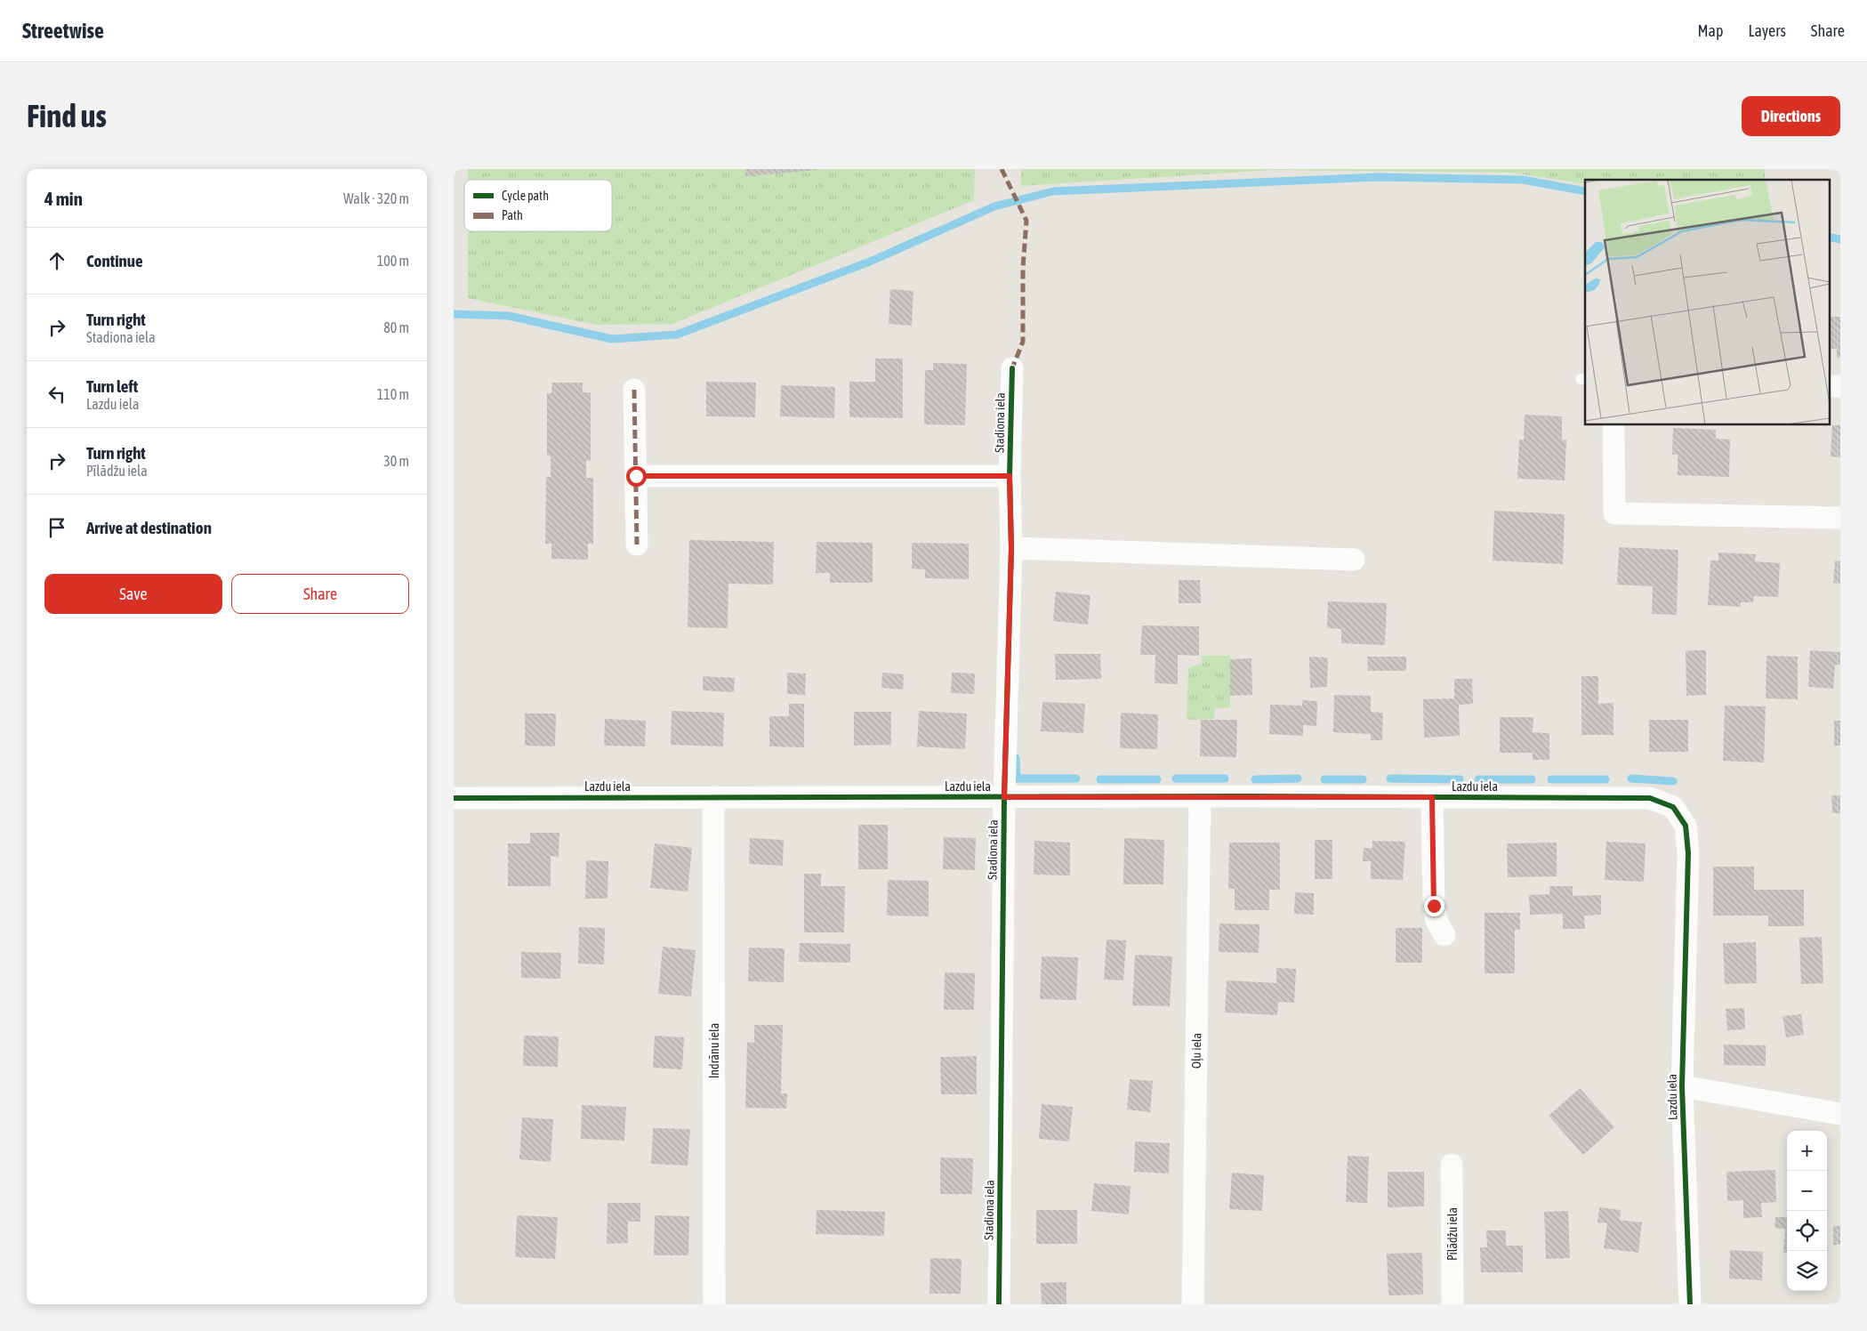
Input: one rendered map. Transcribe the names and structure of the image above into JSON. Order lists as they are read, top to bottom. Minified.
{"streets":{"street":["Stadiona iela","Lazdu iela","Indrānu iela","Oļu iela","Pīlādžu iela"]},"crossings":[["Stadiona iela","Lazdu iela"],["Lazdu iela","Indrānu iela"],["Lazdu iela","Oļu iela"]],"legend":["Cycle path","Path"],"page":{"header":"Streetwise","nav":["Map","Layers","Share"],"buttons":["Directions",["Save","Share"]],"title":"Find us","heading":["4 min","Walk · 320 m"],"list":[["Continue","100 m"],["Turn right","Stadiona iela","80 m"],["Turn left","Lazdu iela","110 m"],["Turn right","Pīlādžu iela","30 m"],"Arrive at destination"],"map_buttons":["+","−"]}}
